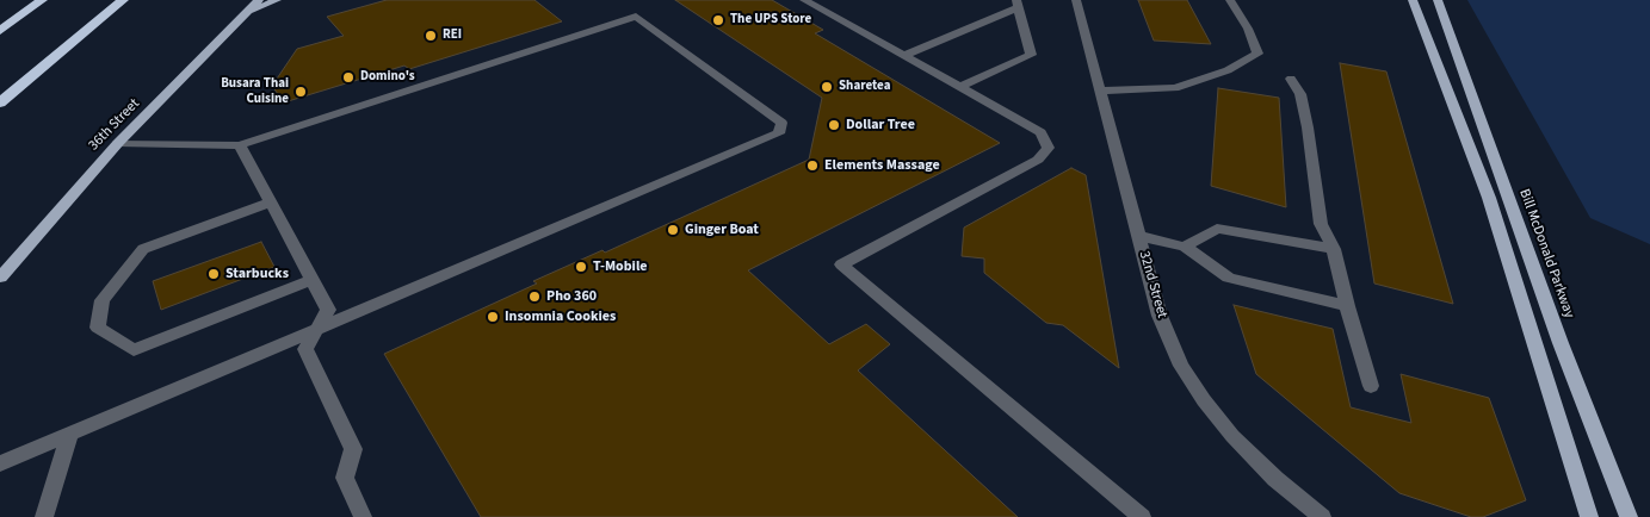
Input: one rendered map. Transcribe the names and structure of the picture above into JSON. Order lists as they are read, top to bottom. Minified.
{"streets":{"main road":["36th Street","Bill McDonald Parkway"],"street":["32nd Street"]},"places":["The UPS Store","REI","Domino's","Sharetea","Busara Thai Cuisine","Dollar Tree","Elements Massage","Ginger Boat","T-Mobile","Starbucks","Pho 360","Insomnia Cookies"]}
